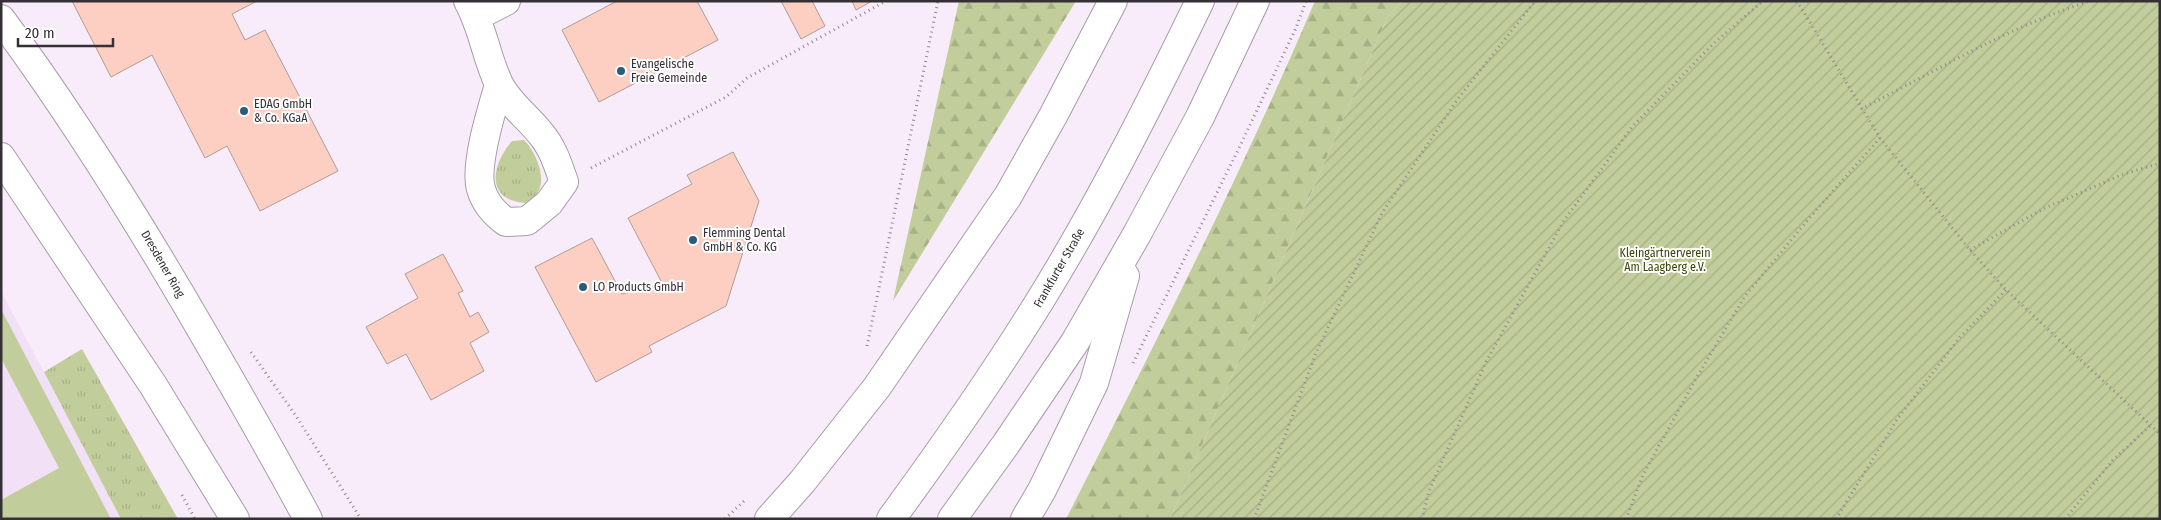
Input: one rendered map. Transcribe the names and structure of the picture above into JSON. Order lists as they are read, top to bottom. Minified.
{"streets":{"street":["Dresdener Ring","Frankfurter Straße"]},"parks":["Kleingärtnerverein Am Laagberg e.V."],"places":["Evangelische Freie Gemeinde","EDAG GmbH & Co. KGaA","Flemming Dental GmbH & Co. KG","LO Products GmbH"],"scale_bar":"20 m"}
